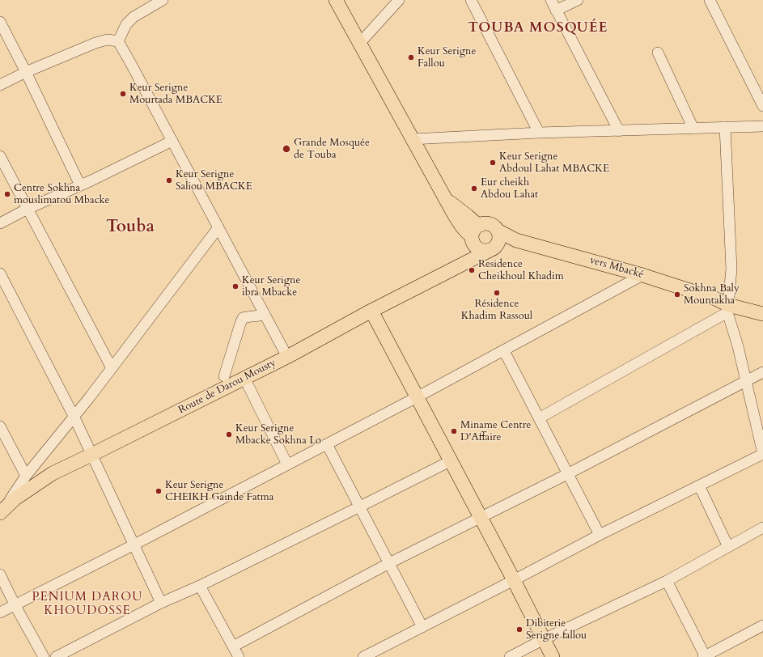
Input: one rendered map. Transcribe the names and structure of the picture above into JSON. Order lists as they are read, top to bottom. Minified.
{"streets":{"main road":["vers Mbacké","Route de Darou Mousty"]},"crossings":[["vers Mbacké","Route de Darou Mousty"]],"districts":["TOUBA MOSQUÉE","Touba","PENIUM DAROU KHOUDOSSE"],"places":["Keur Serigne Fallou","Keur Serigne Mourtada MBACKE","Grande Mosquée de Touba","Keur Serigne Abdoul Lahat MBACKE","Keur Serigne Saliou MBACKE","Eur cheikh Abdou Lahat","Centre Sokhna mouslimatou Mbacke","Residence Cheikhoul Khadim","Keur Serigne ibra Mbacke","Résidence Khadim Rassoul","Sokhna Baly Mountakha","Miname Centre D'Affaire","Keur Serigne Mbacke Sokhna Lo","Keur Serigne CHEIKH Gainde Fatma","Dibiterie Serigne fallou"]}
